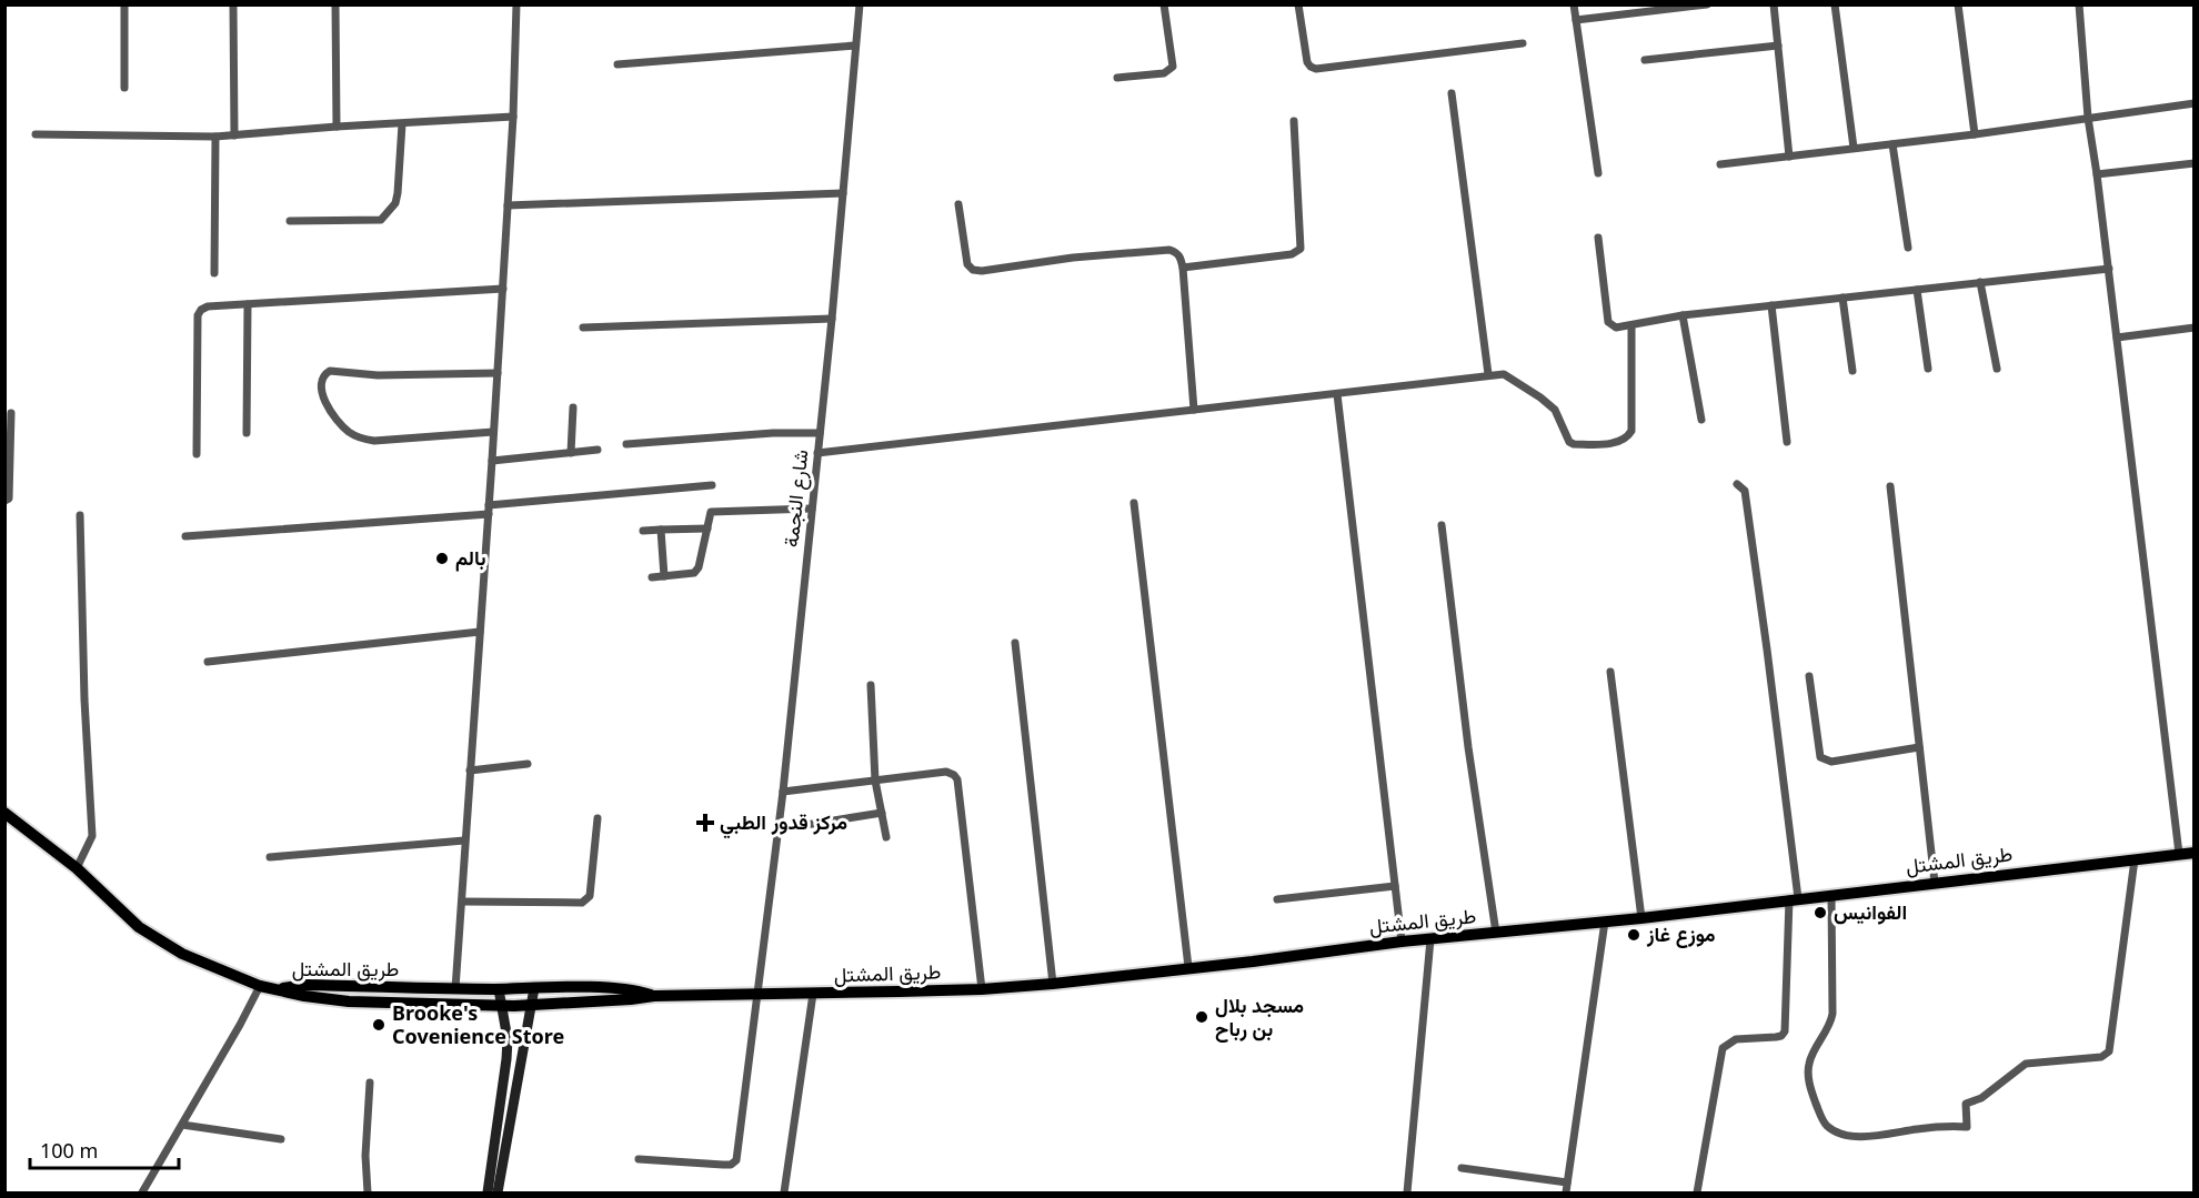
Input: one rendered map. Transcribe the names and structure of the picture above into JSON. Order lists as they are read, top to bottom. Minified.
{"streets":{"main road":["طريق المشتل"],"street":["شارع النجمة"]},"crossings":[["شارع النجمة","طريق المشتل"]],"places":{"other":["بالم","الفوانيس","موزع غاز","مسجد بلال بن رباح","Brooke's Covenience Store"],"health":["مركز قدور الطبي"]},"scale_bar":"100 m"}
